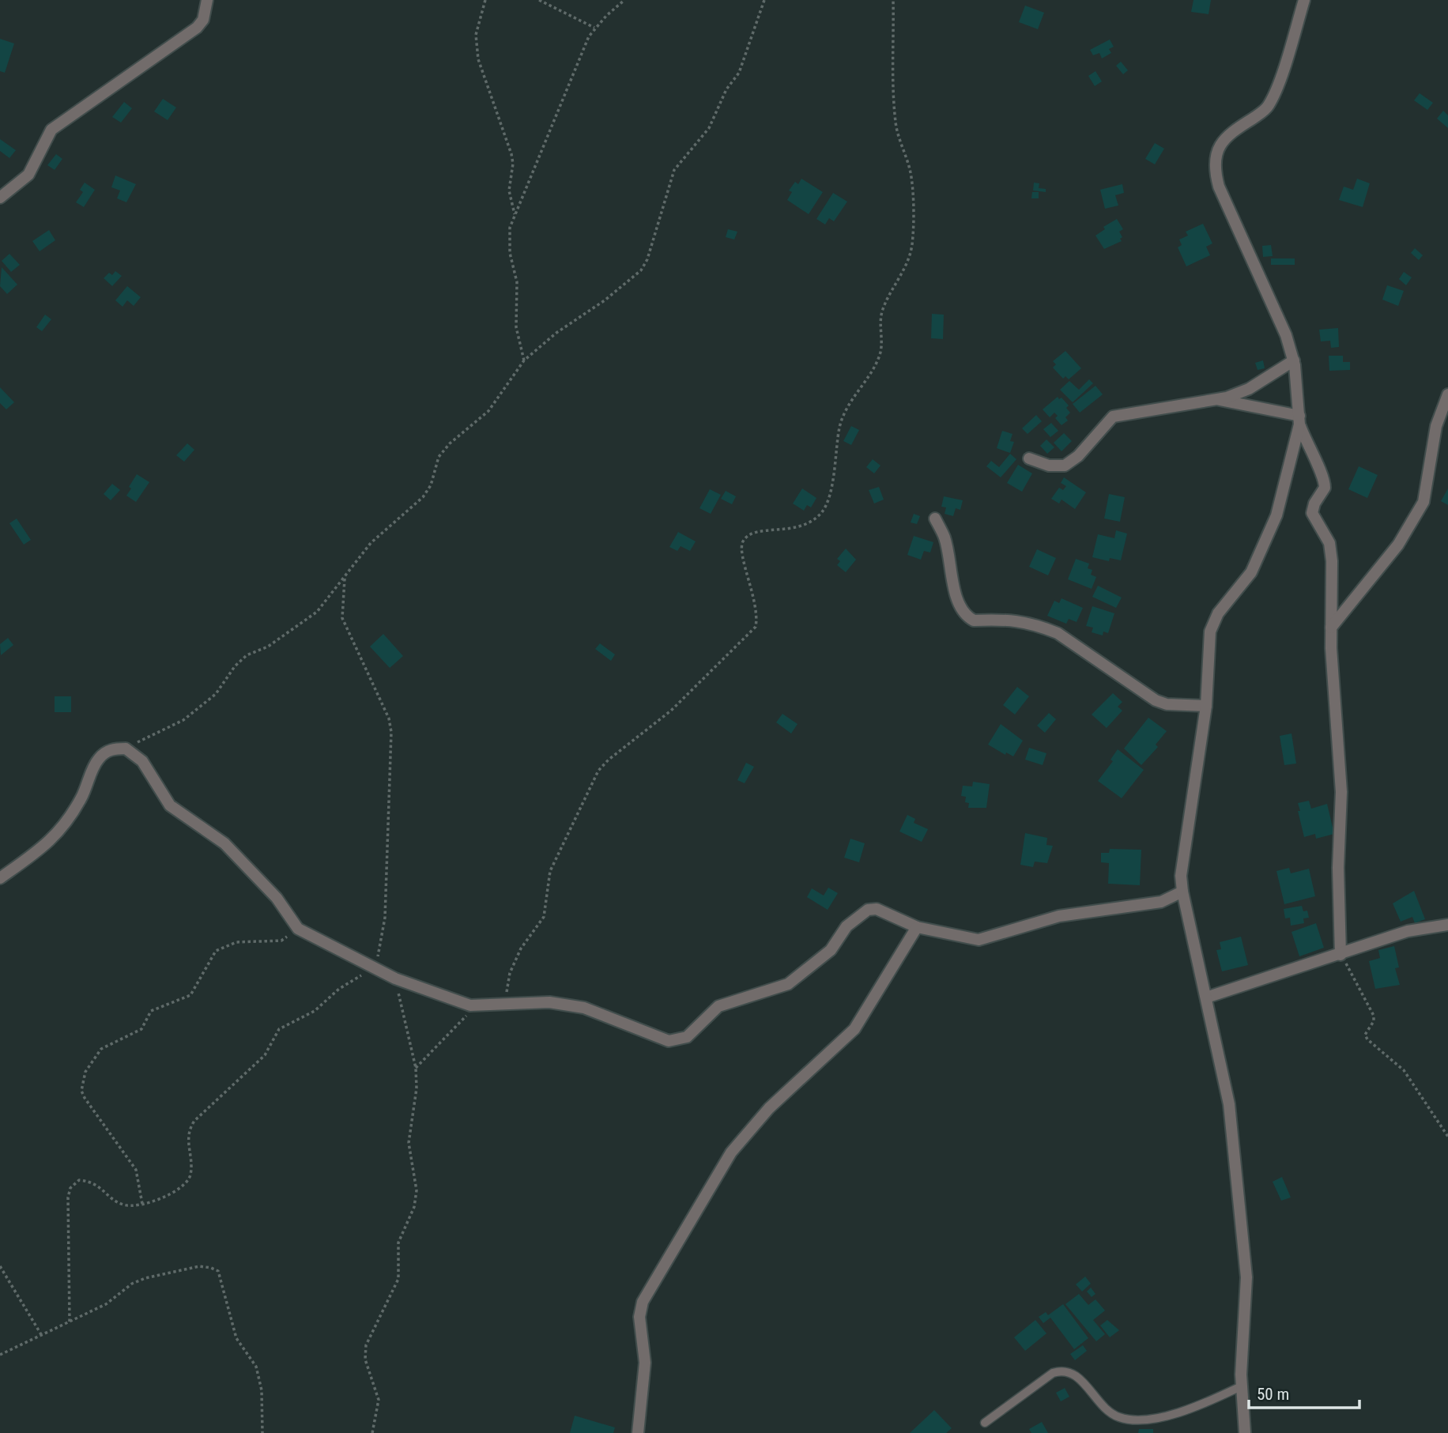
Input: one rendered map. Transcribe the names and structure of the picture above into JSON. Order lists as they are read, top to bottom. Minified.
{"scale_bar":"50 m"}
